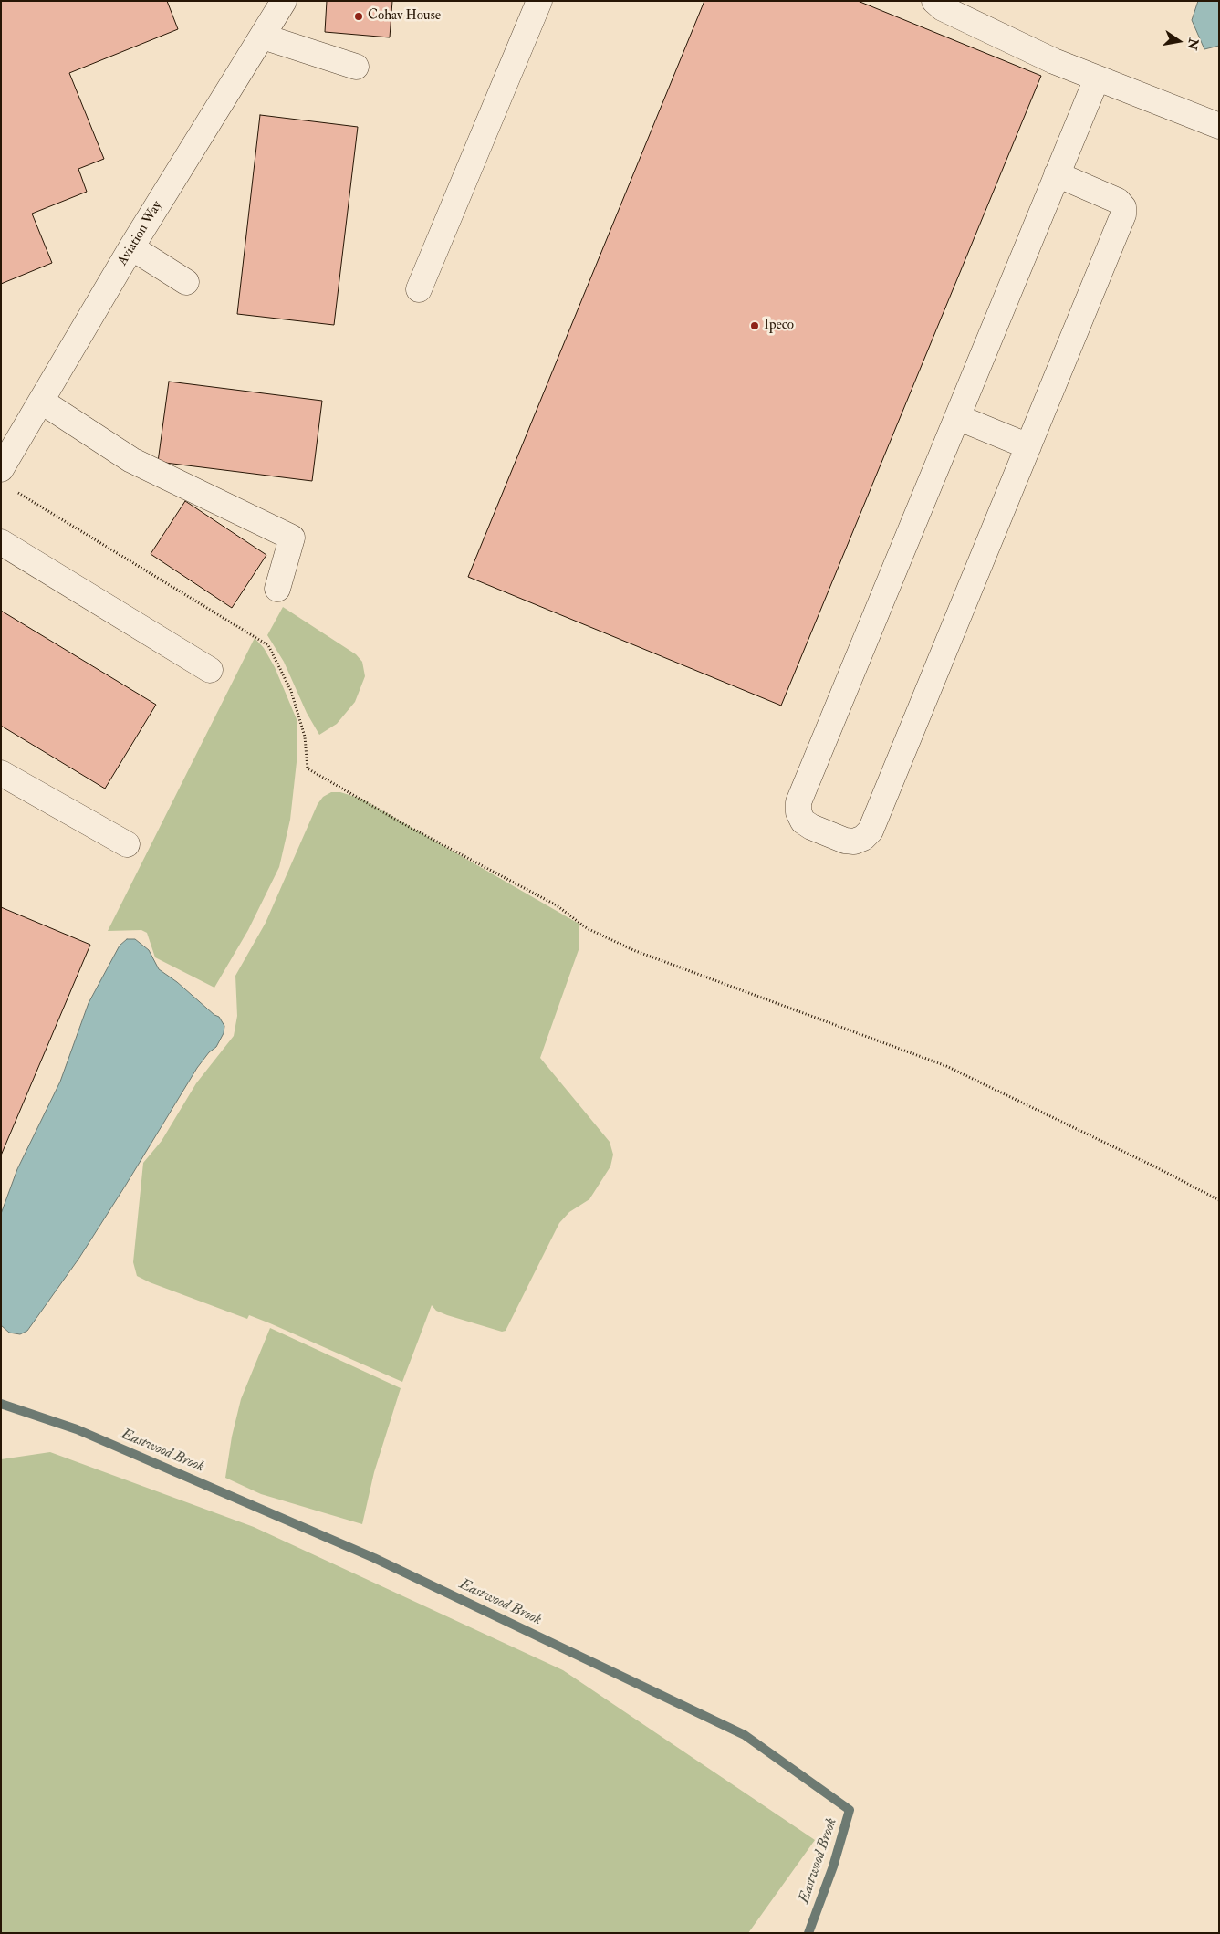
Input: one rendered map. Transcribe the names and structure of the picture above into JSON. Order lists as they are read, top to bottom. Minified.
{"streets":{"street":["Aviation Way"]},"water":["Eastwood Brook"],"places":["Cohav House","Ipeco"],"north":"right"}
